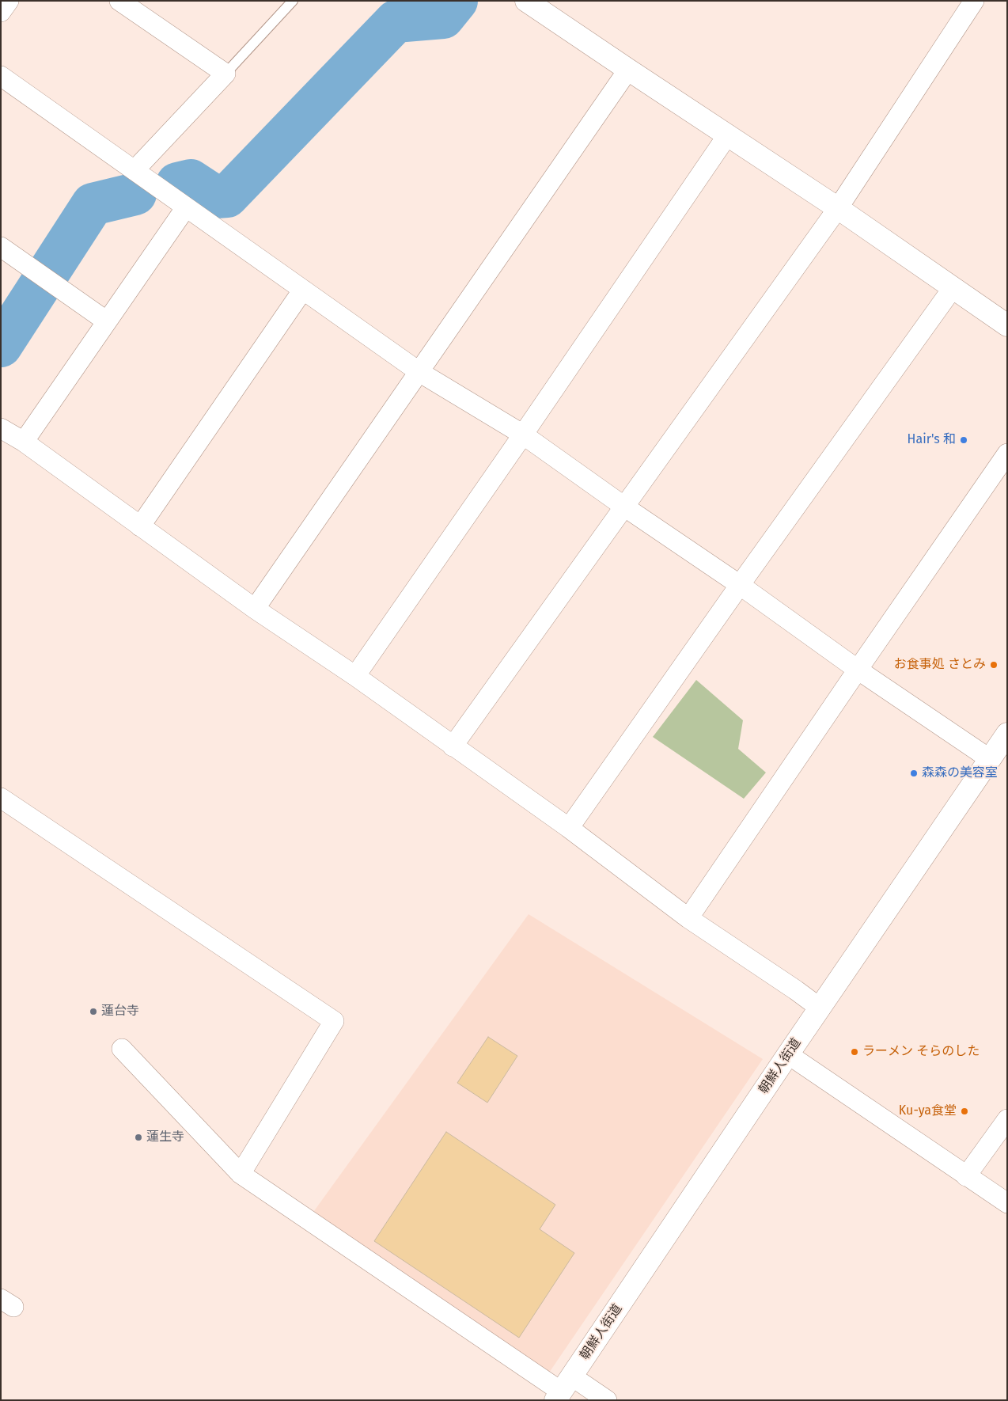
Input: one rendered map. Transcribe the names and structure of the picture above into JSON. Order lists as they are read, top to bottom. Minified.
{"streets":{"street":["朝鮮人街道"]},"places":["Hair's 和","お食事処 さとみ","森森の美容室","蓮台寺","ラーメン そらのした","Ku-ya食堂","蓮生寺"]}
